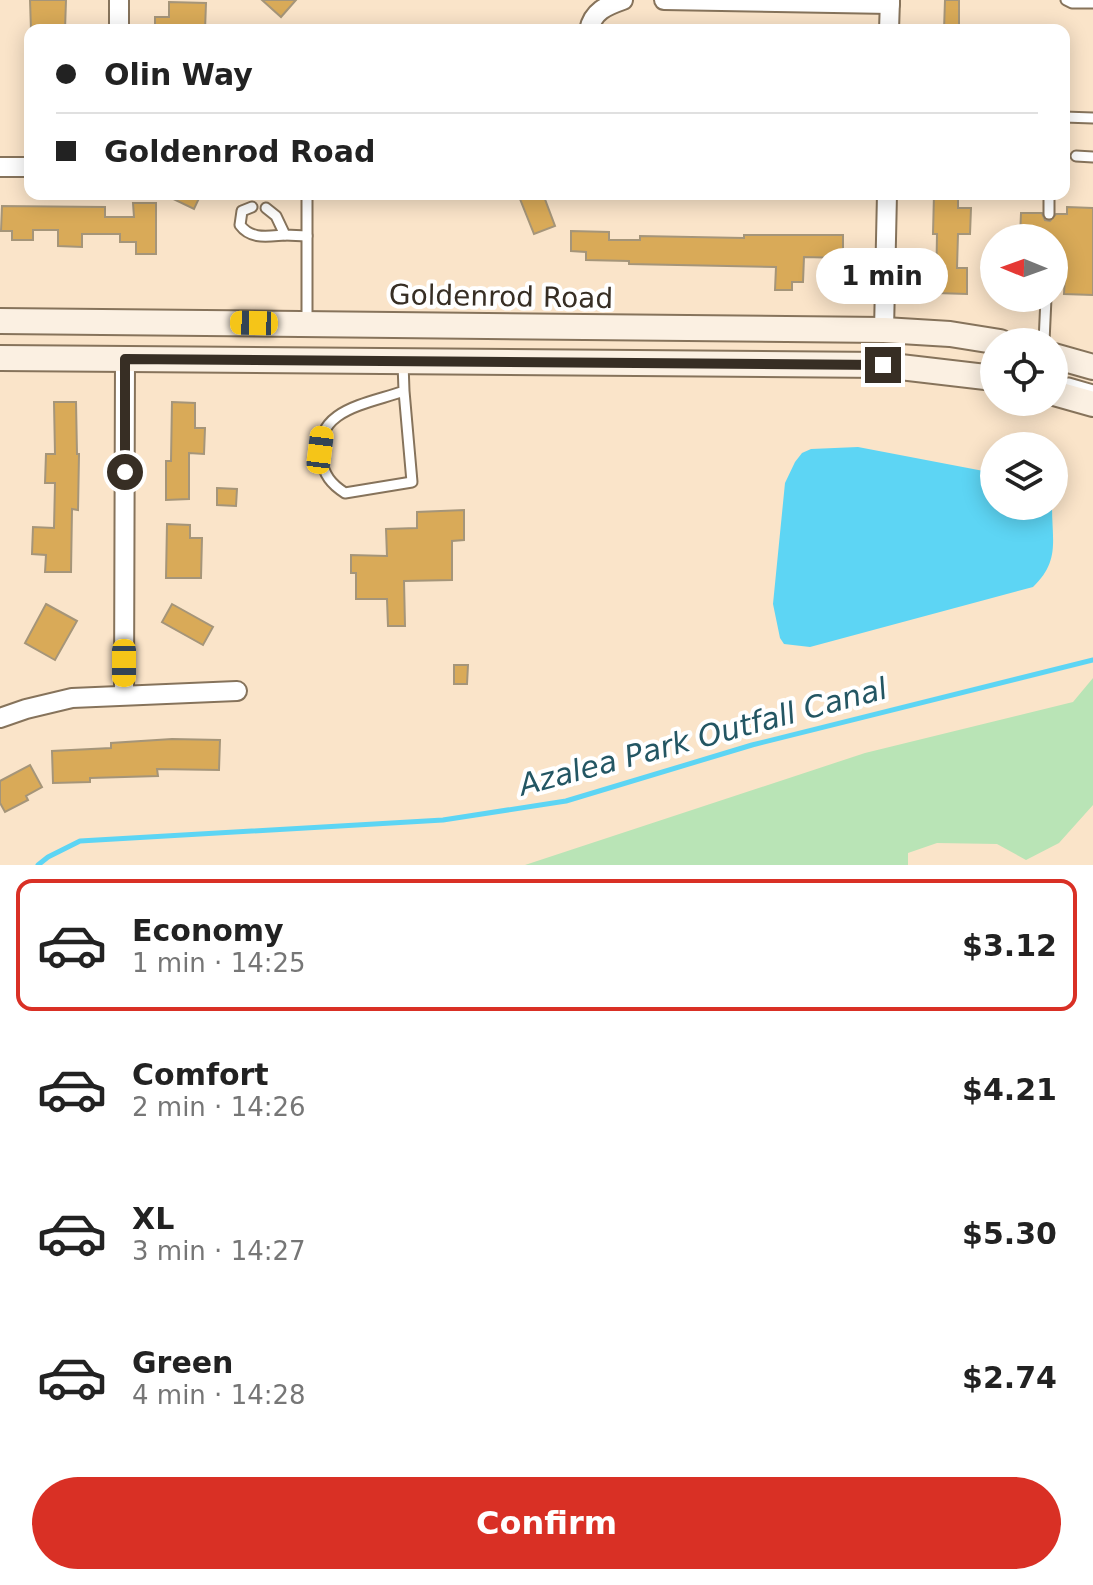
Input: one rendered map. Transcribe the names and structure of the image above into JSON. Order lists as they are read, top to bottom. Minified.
{"streets":{"main road":["Goldenrod Road"]},"water":["Azalea Park Outfall Canal"],"north":"left","page":{"banner":["Olin Way","Goldenrod Road"],"bubble":"1 min","list":[{"name":"Economy","note":"1 min · 14:25","value":"$3.12"},{"name":"Comfort","note":"2 min · 14:26","value":"$4.21"},{"name":"XL","note":"3 min · 14:27","value":"$5.30"},{"name":"Green","note":"4 min · 14:28","value":"$2.74"}],"buttons":"Confirm"}}
